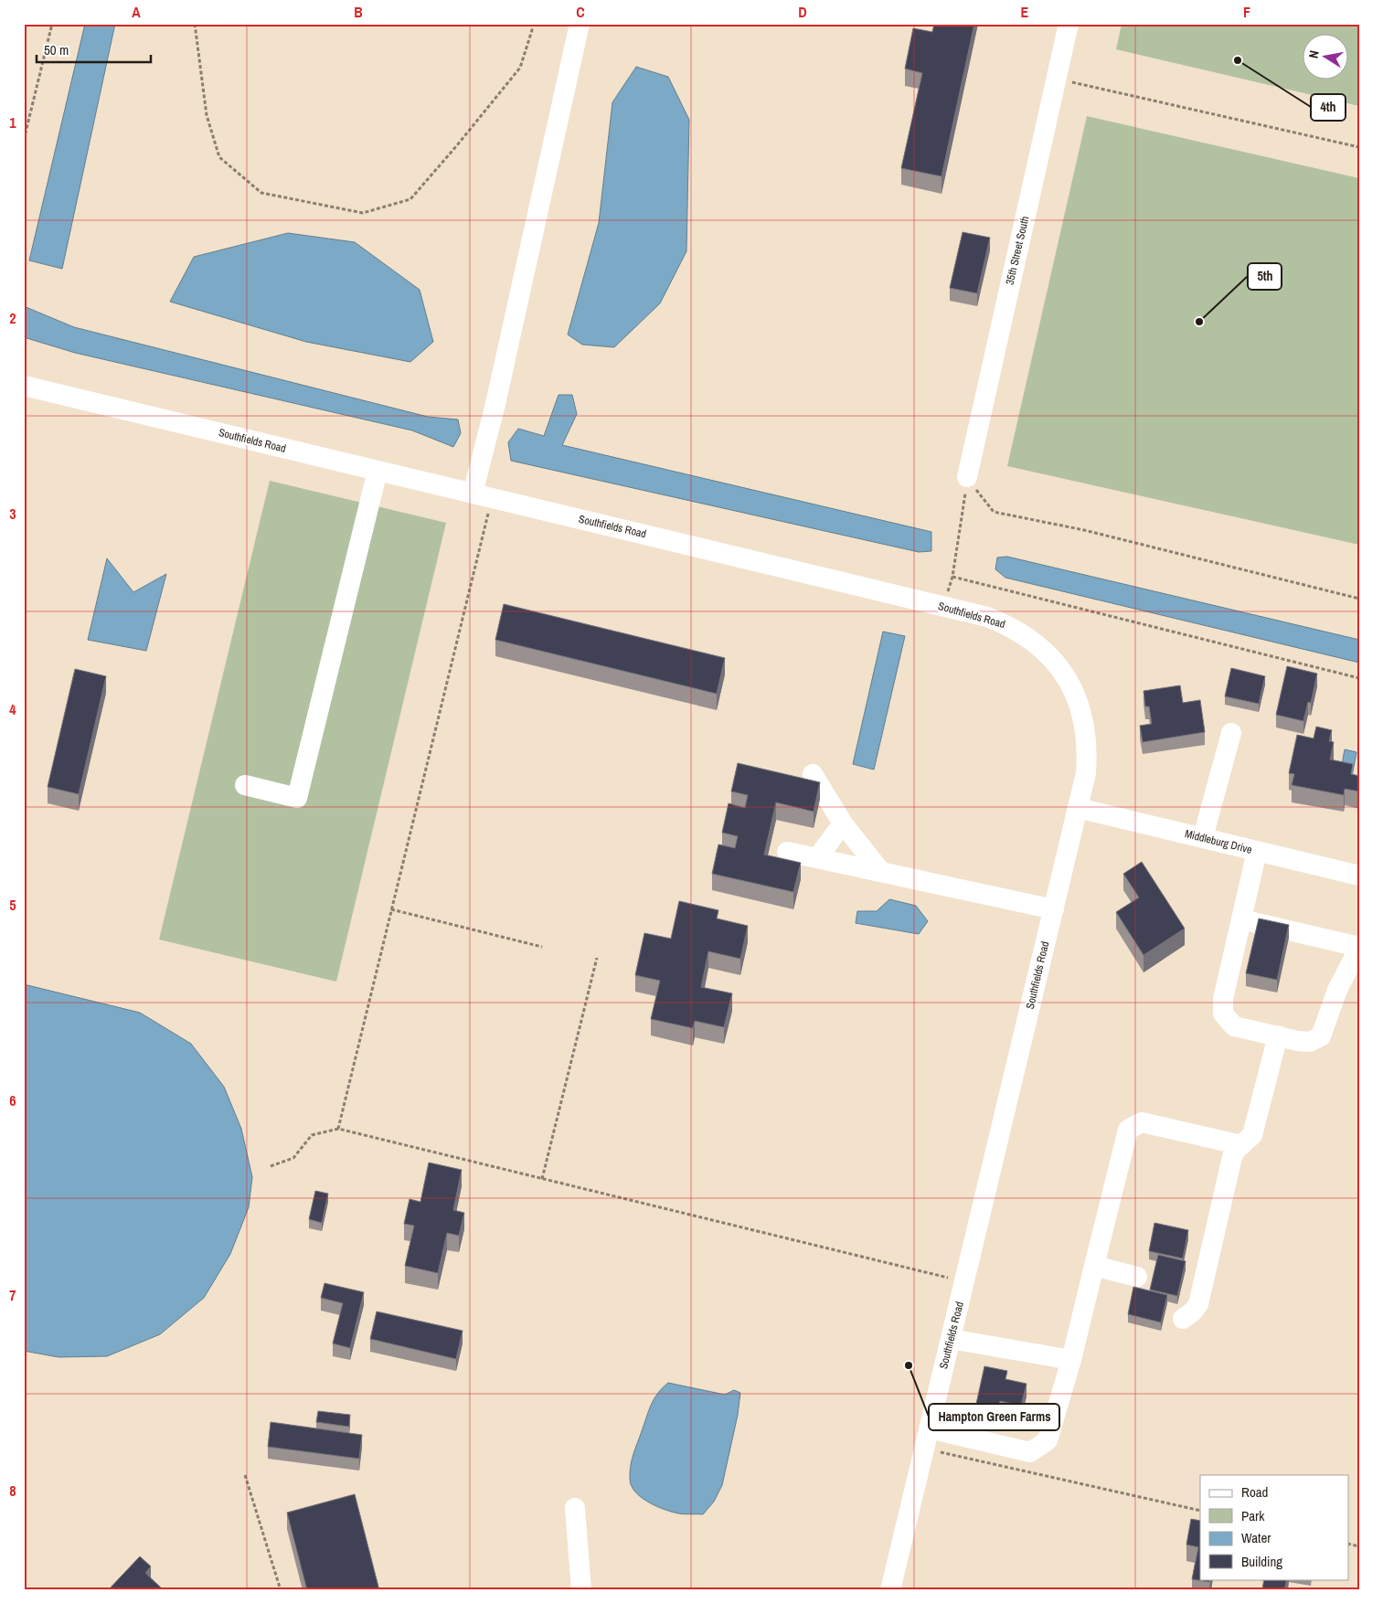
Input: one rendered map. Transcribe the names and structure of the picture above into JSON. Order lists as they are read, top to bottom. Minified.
{"streets":{"street":["35th Street South","Southfields Road","Middleburg Drive"]},"crossings":[["Southfields Road","Middleburg Drive"]],"places":["4th","5th","Hampton Green Farms"],"legend":["Road","Park","Water","Building"],"scale_bar":"50 m","north":"left","grid":{"columns":["A","B","C","D","E","F"],"rows":["1","2","3","4","5","6","7","8"]}}
